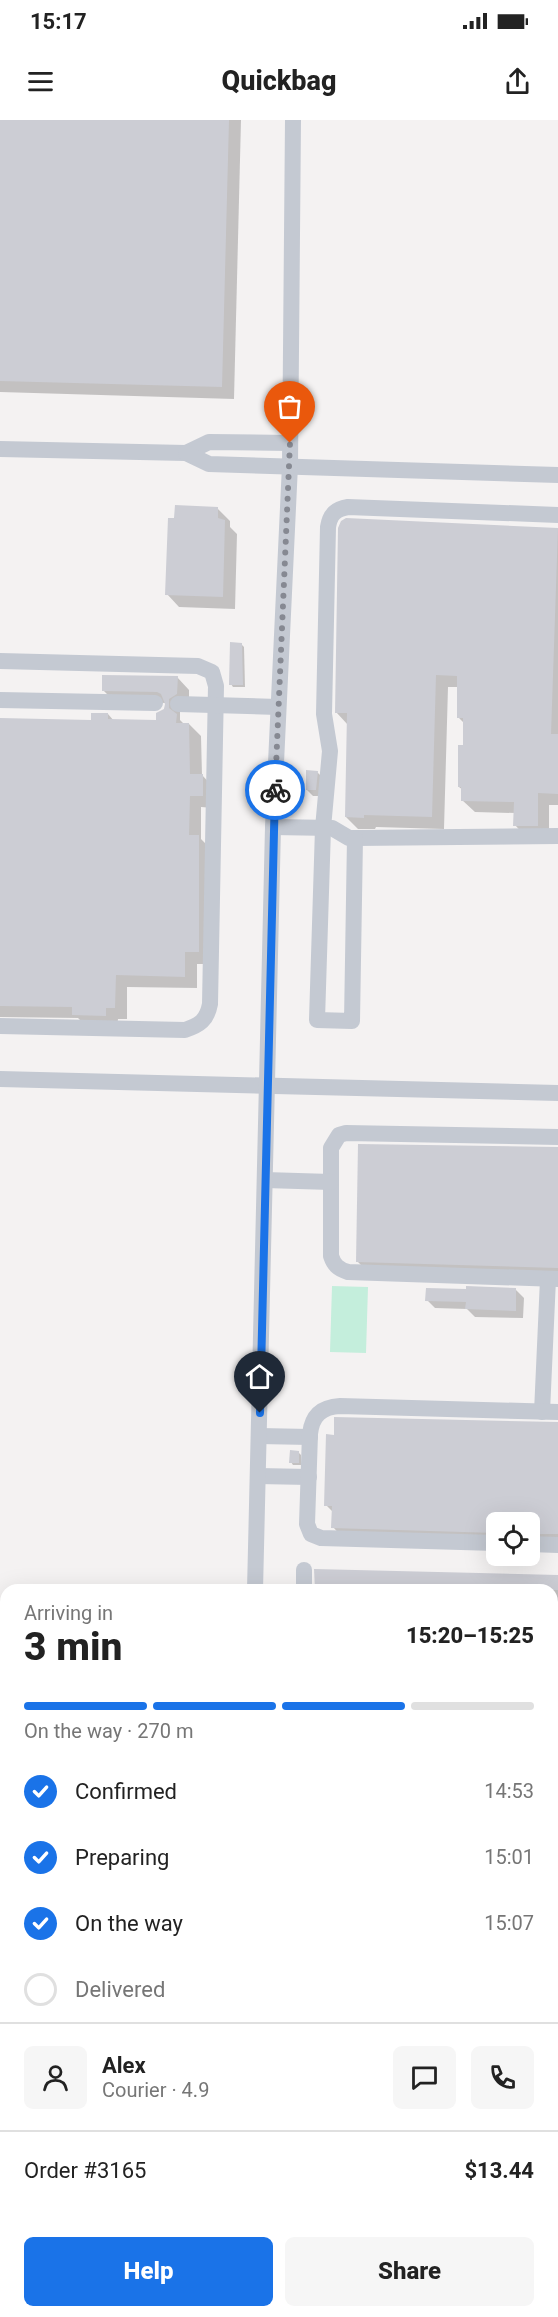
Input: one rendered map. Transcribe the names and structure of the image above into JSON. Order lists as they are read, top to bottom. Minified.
{"page":{"status":"15:17","header":"Quickbag","heading":["3 min","Arriving in","15:20–15:25"],"panel":["Alex","Courier · 4.9","Order #3165","$13.44"],"bar":"On the way · 270 m","list":[["Confirmed","14:53"],["Preparing","15:01"],["On the way","15:07"],"Delivered"],"buttons":["Help","Share"]}}
